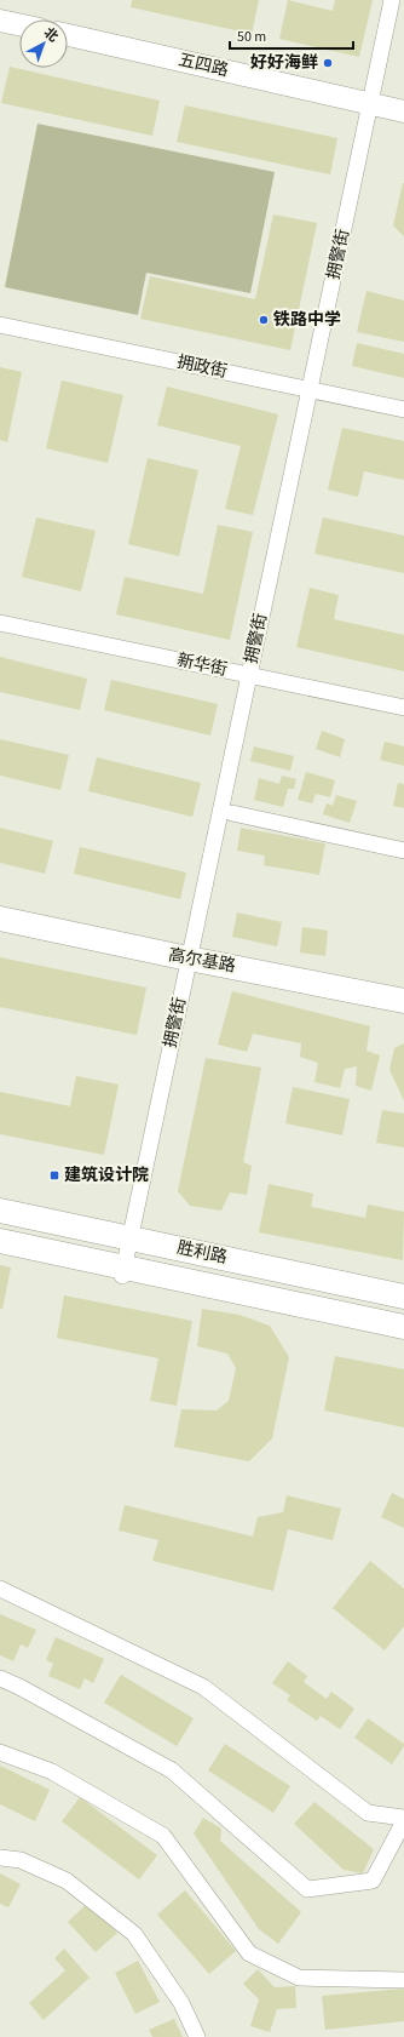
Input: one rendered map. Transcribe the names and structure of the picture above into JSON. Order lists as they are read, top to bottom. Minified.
{"streets":{"main road":["五四路","高尔基路","胜利路"],"street":["拥警街","拥政街","新华街"]},"crossings":[["五四路","拥警街"],["拥警街","拥政街"],["拥警街","新华街"],["拥警街","高尔基路"],["拥警街","胜利路"]],"places":{"other":["好好海鲜","铁路中学"],"transit":["建筑设计院"]},"scale_bar":"50 m","north":"top right"}
